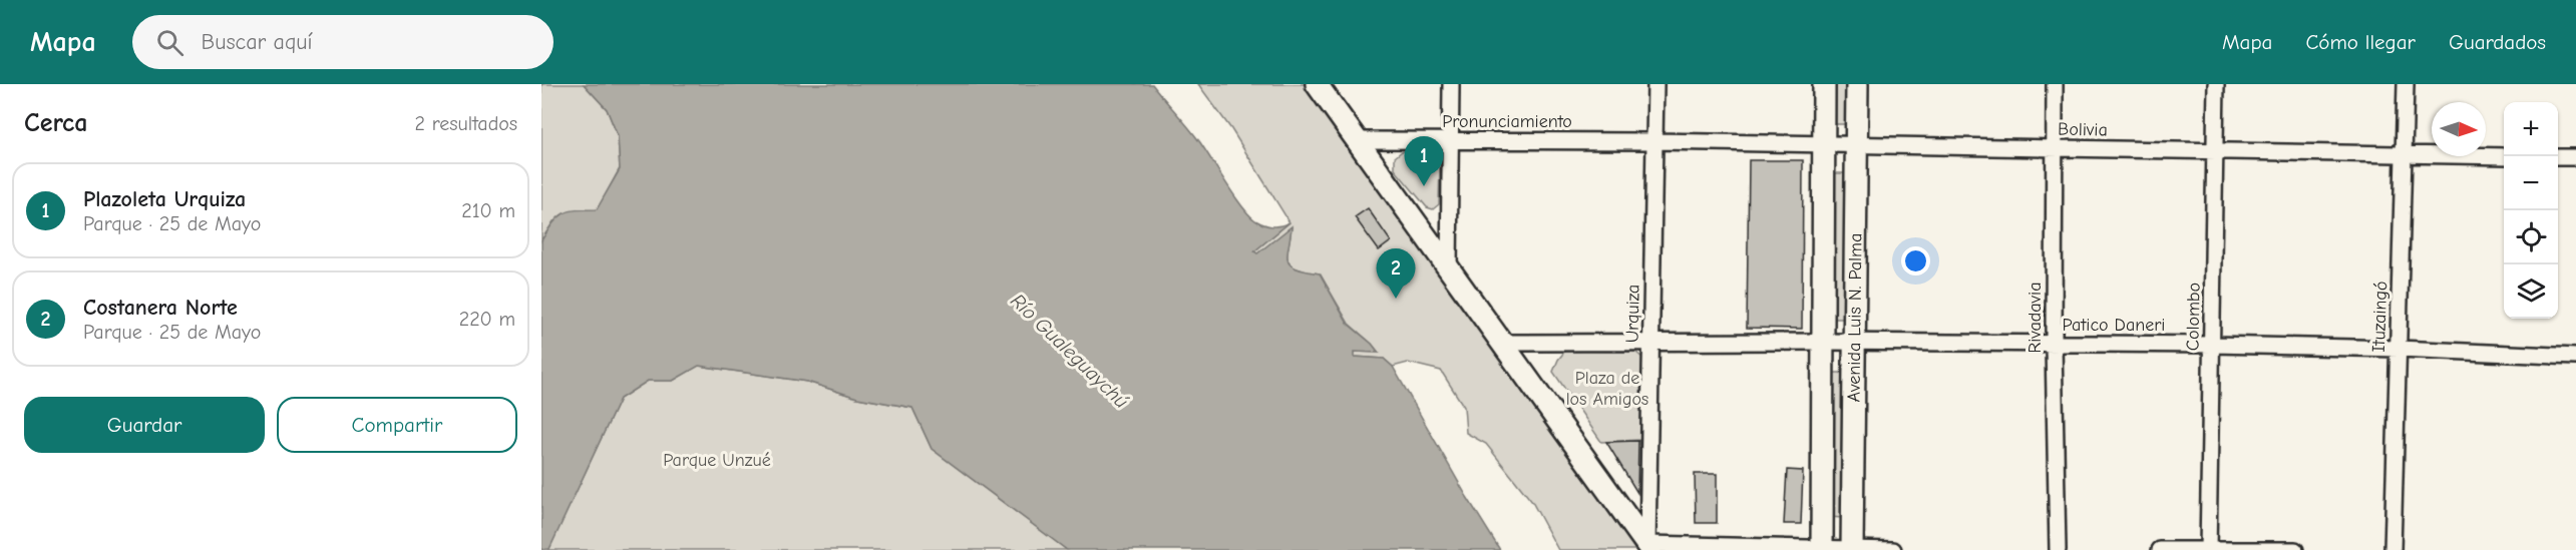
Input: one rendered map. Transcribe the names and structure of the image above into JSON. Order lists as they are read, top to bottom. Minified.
{"streets":{"main road":["Avenida Luis N. Palma"],"street":["Pronunciamiento","Bolivia","Urquiza","Colombo","Ituzaingó","Rivadavia","Patico Daneri"]},"crossings":[["Pronunciamiento","Bolivia"],["Pronunciamiento","Urquiza"],["Bolivia","Urquiza"],["Bolivia","Colombo"],["Bolivia","Ituzaingó"],["Bolivia","Avenida Luis N. Palma"],["Bolivia","Rivadavia"],["Urquiza","Patico Daneri"],["Colombo","Patico Daneri"],["Ituzaingó","Patico Daneri"],["Avenida Luis N. Palma","Patico Daneri"],["Rivadavia","Patico Daneri"]],"water":["Río Gualeguaychú"],"parks":["Plaza de los Amigos","Parque Unzué"],"north":"right","page":{"header":"Mapa","search":"Buscar aquí","nav":["Mapa","Cómo llegar","Guardados"],"heading":["Cerca","2 resultados"],"map_buttons":["+","−"],"pins":["1","2"],"list":[{"mark":"1","name":"Plazoleta Urquiza","note":"Parque · 25 de Mayo","value":"210 m"},{"mark":"2","name":"Costanera Norte","note":"Parque · 25 de Mayo","value":"220 m"}],"buttons":["Guardar","Compartir"]}}
